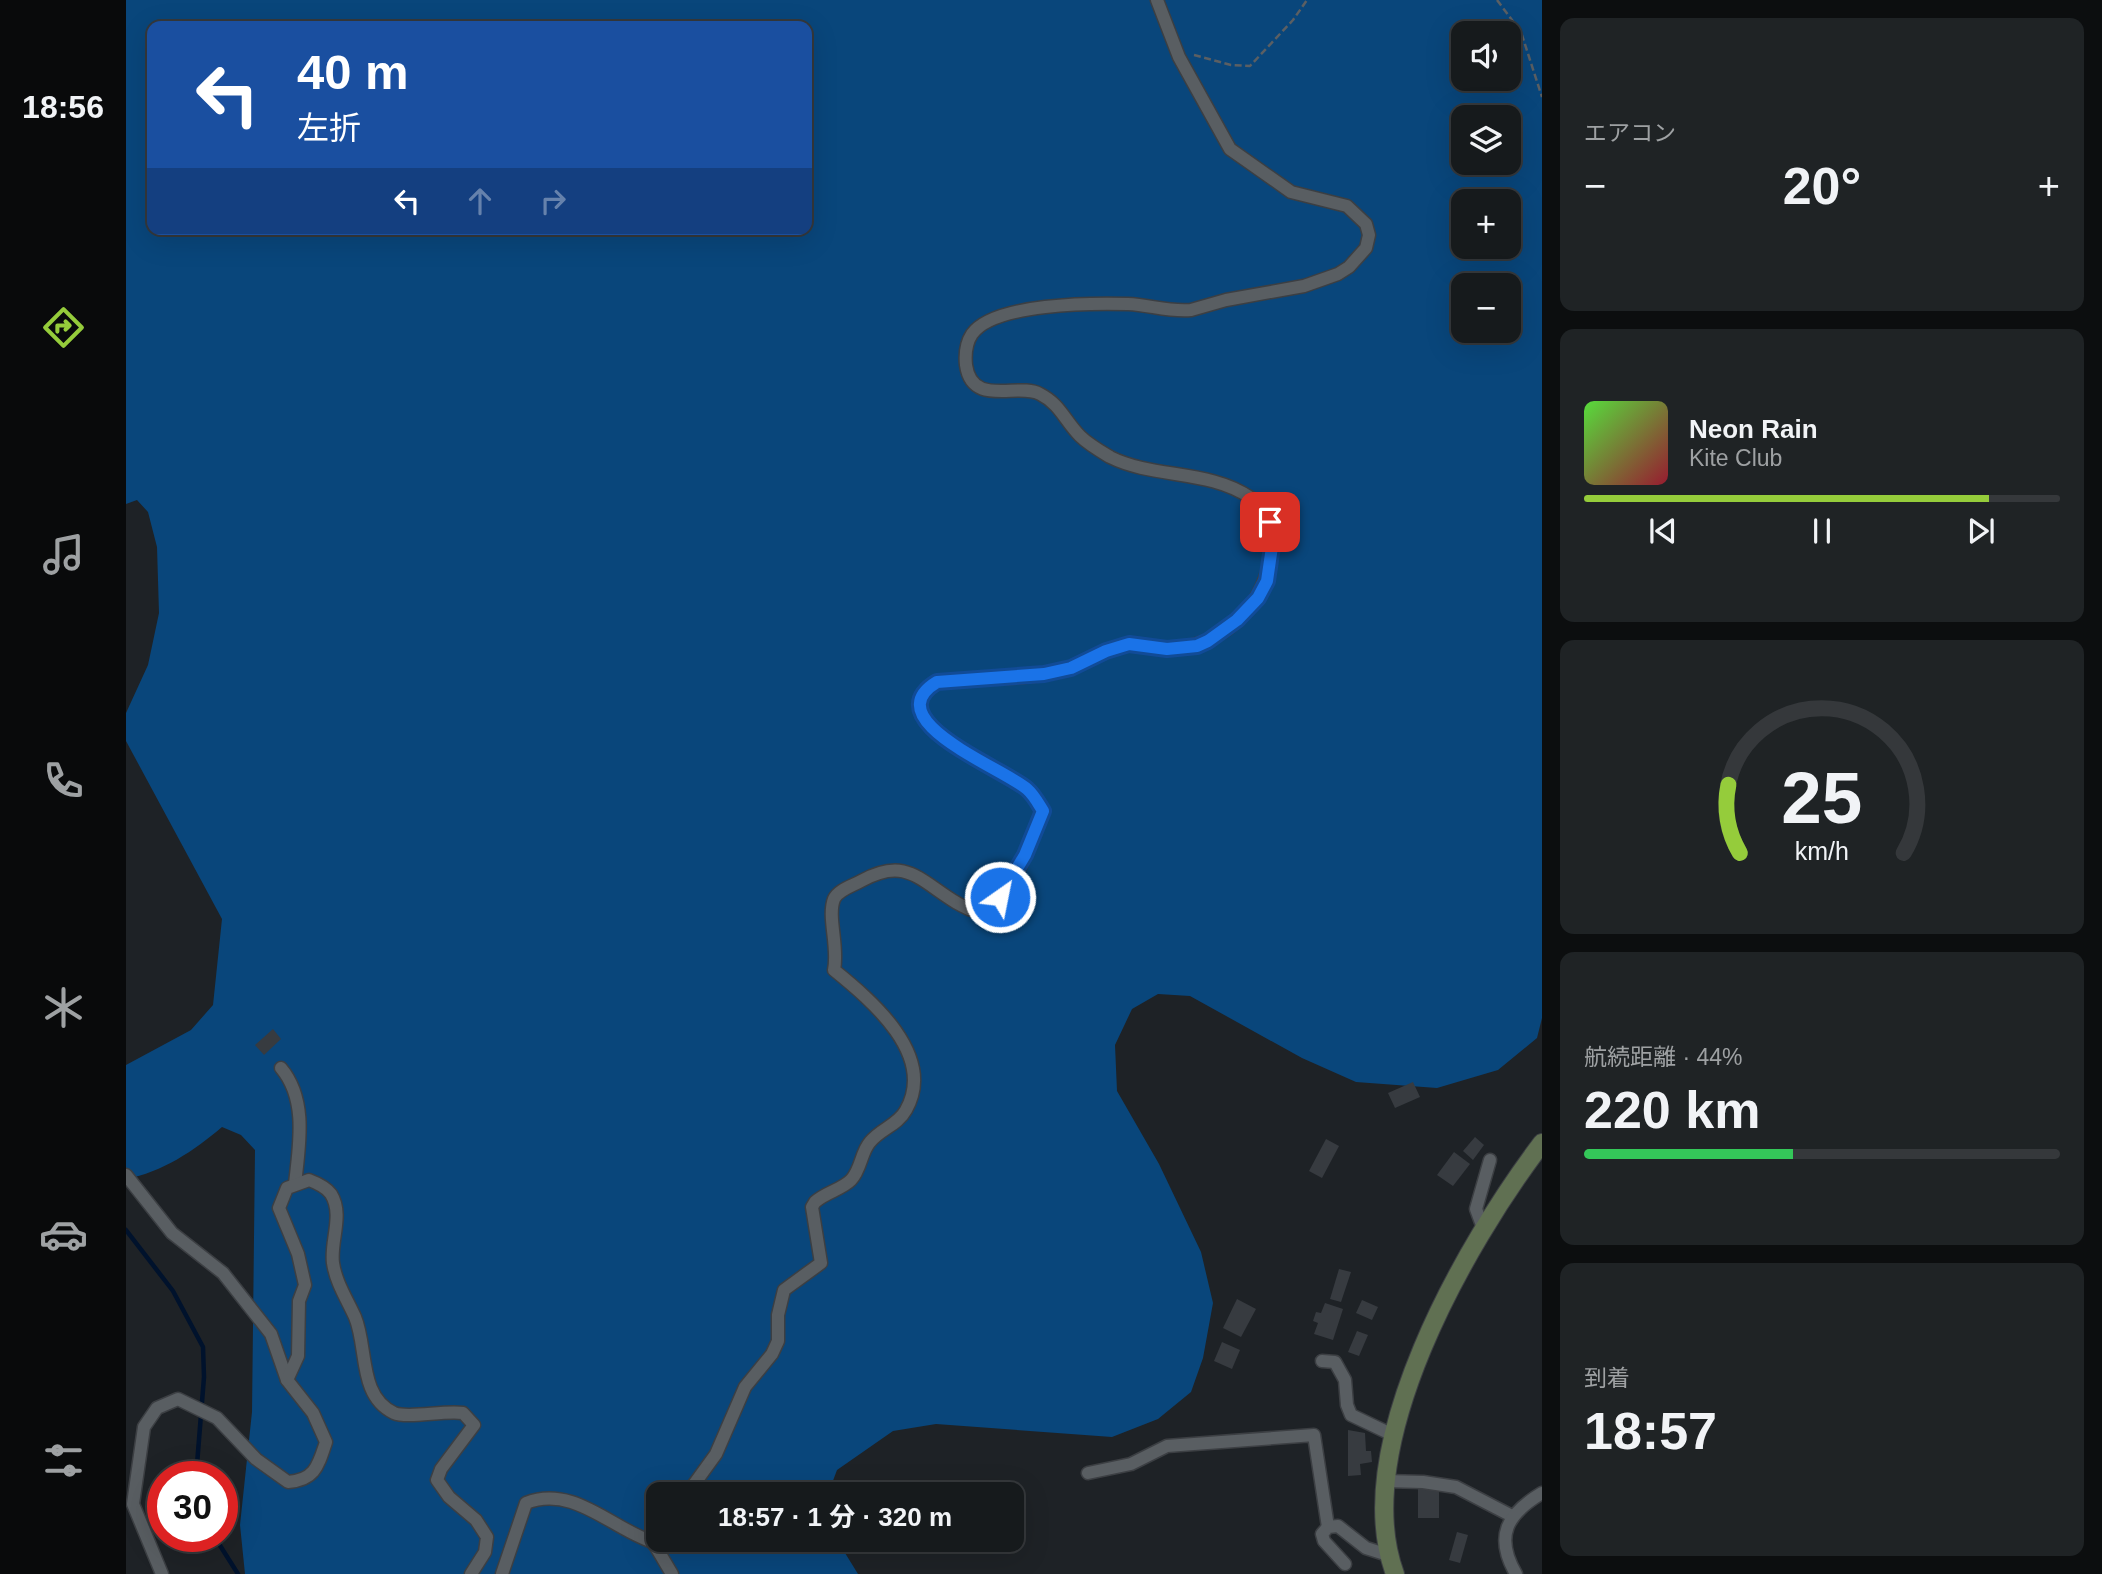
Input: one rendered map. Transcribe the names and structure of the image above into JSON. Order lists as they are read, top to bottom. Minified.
{"page":{"tabs":"18:56","tile":["エアコン",["航続距離 · 44%","220 km"],["到着","18:57"]],"map_buttons":["+","−"],"turn":["40 m","左折"],"heat":["−","20°","+"],"song":["Neon Rain","Kite Club"],"limit":"30","trip":"18:57 · 1 分 · 320 m","gauge":["25","km/h"]}}
